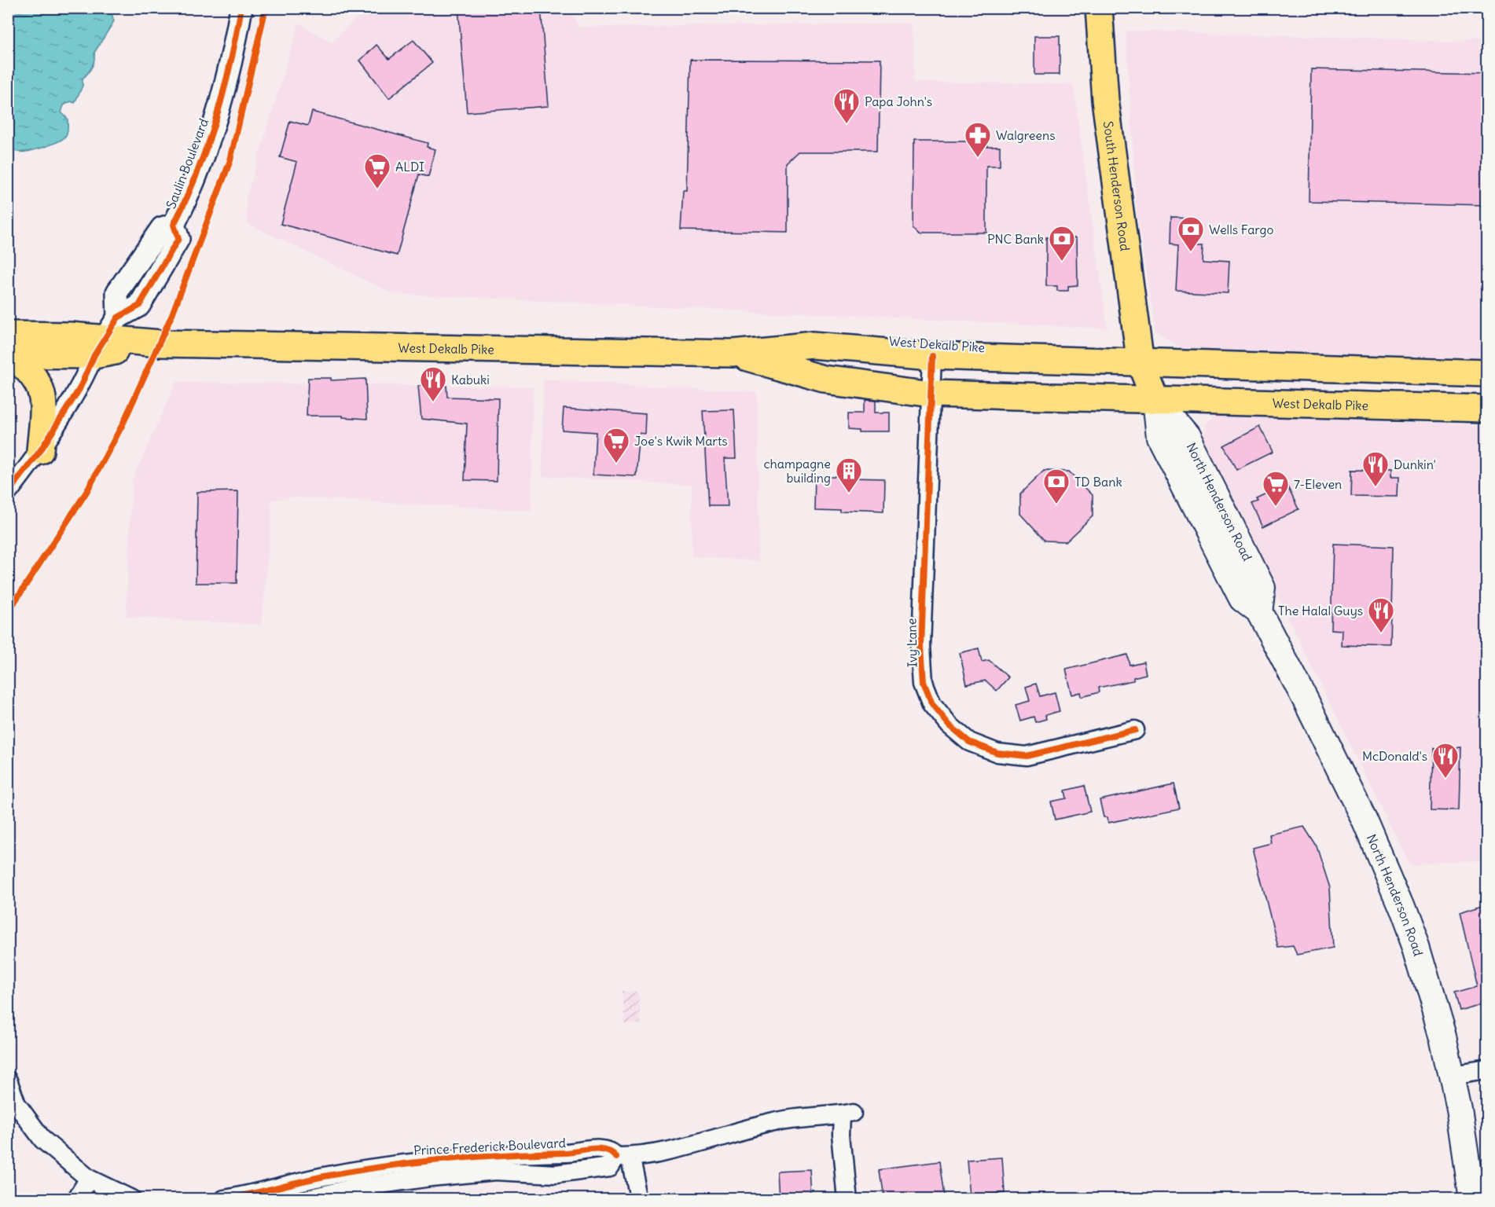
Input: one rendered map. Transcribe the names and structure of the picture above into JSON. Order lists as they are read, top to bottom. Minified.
{"streets":{"main road":["South Henderson Road","West Dekalb Pike","North Henderson Road"],"street":["Saulin Boulevard","Ivy Lane","Prince Frederick Boulevard"]},"crossings":[["Saulin Boulevard","West Dekalb Pike"],["South Henderson Road","West Dekalb Pike"],["South Henderson Road","North Henderson Road"],["West Dekalb Pike","North Henderson Road"],["West Dekalb Pike","Ivy Lane"]],"places":{"restaurant":["Papa John's","Kabuki","Dunkin'","The Halal Guys","McDonald's"],"pharmacy":["Walgreens"],"supermarket":["ALDI","Joe's Kwik Marts","7-Eleven"],"bank":["Wells Fargo","PNC Bank","TD Bank"],"building":["champagne building"]}}
